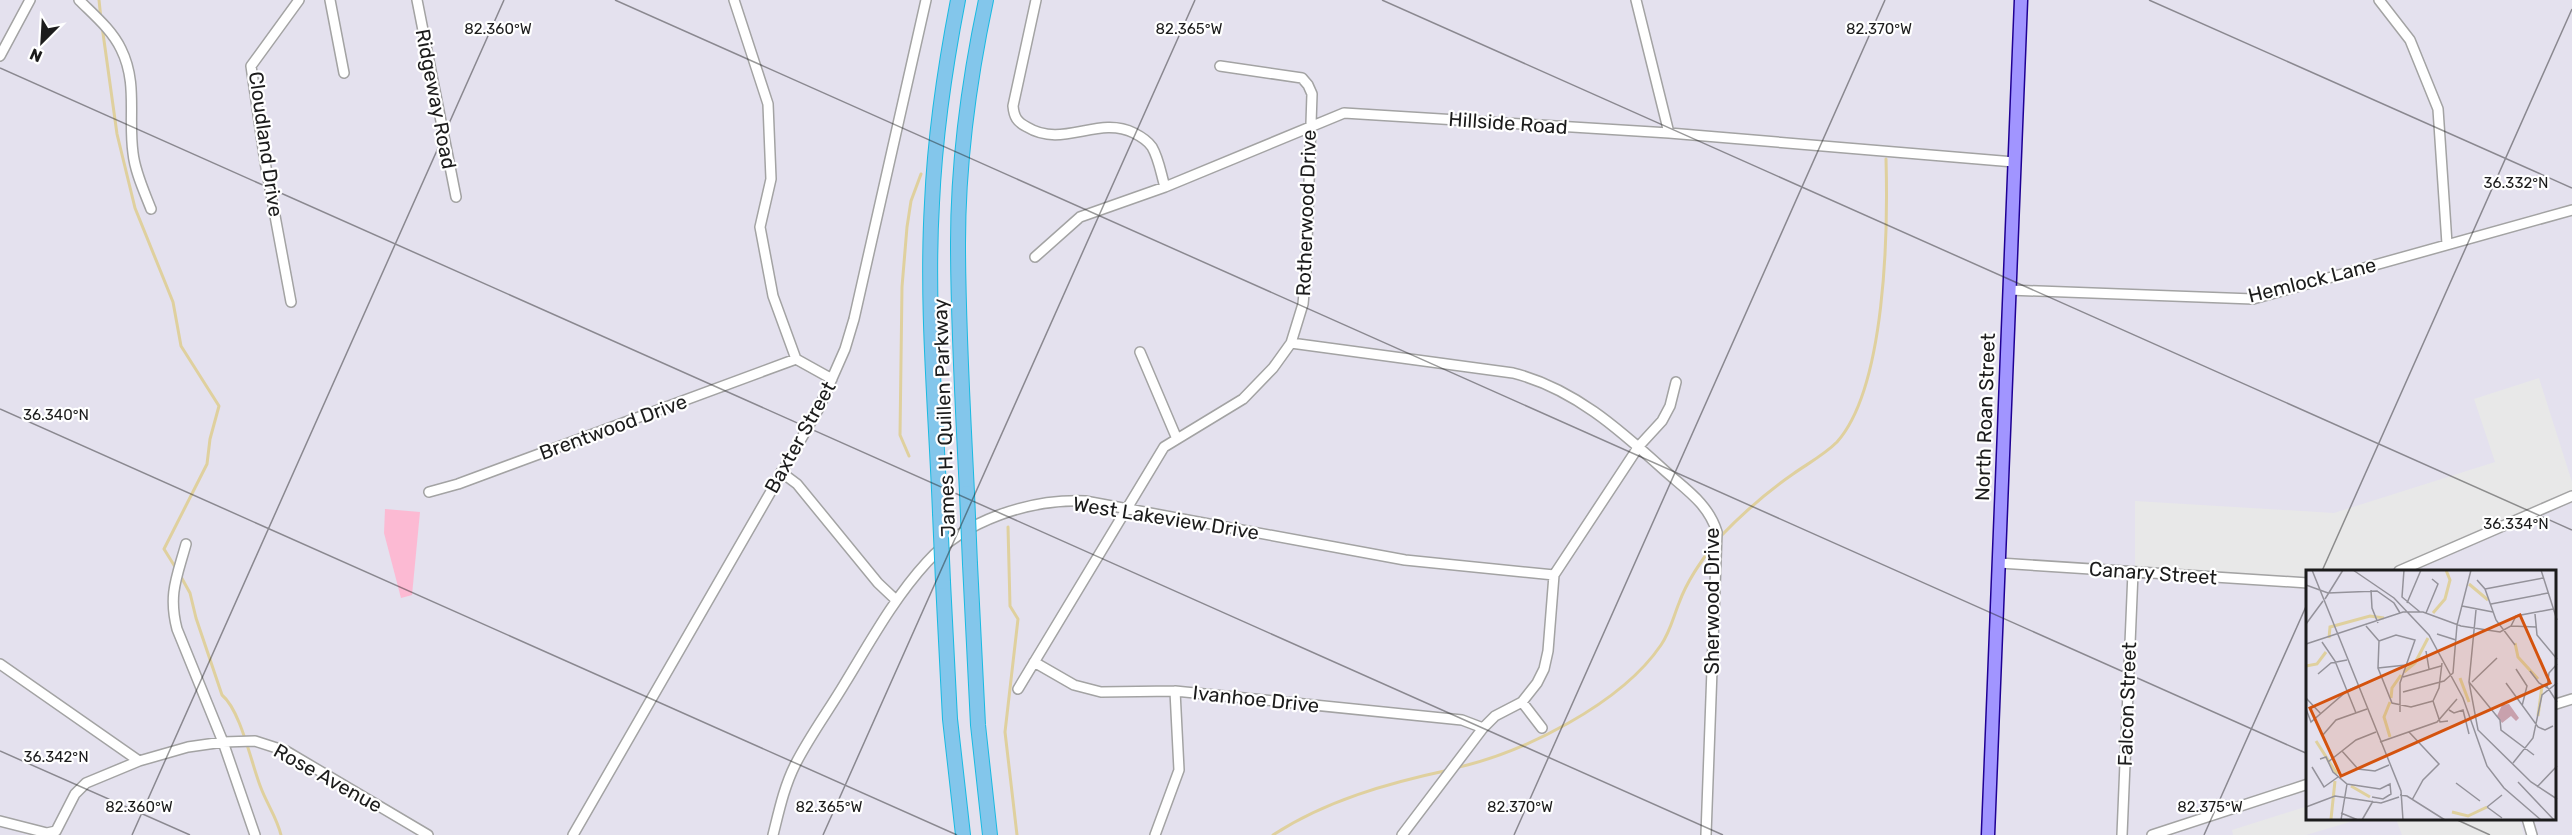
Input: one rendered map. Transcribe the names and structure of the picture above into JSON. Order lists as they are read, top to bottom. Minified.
{"streets":{"highway":["James H. Quillen Parkway"],"main road":["North Roan Street"],"street":["Ridgeway Road","Hillside Road","Cloudland Drive","Rotherwood Drive","Hemlock Lane","Brentwood Drive","Baxter Street","West Lakeview Drive","Canary Street","Sherwood Drive","Ivanhoe Drive","Falcon Street","Rose Avenue"]},"crossings":[["Hillside Road","Rotherwood Drive"],["Hillside Road","North Roan Street"],["Rotherwood Drive","West Lakeview Drive"],["Rotherwood Drive","Sherwood Drive"],["Rotherwood Drive","Ivanhoe Drive"],["Hemlock Lane","North Roan Street"],["North Roan Street","Canary Street"],["Canary Street","Falcon Street"]],"north":"bottom left","coordinates":["82.370°W","82.360°W","82.365°W","36.332°N","36.340°N","36.334°N","36.342°N","82.375°W"]}
